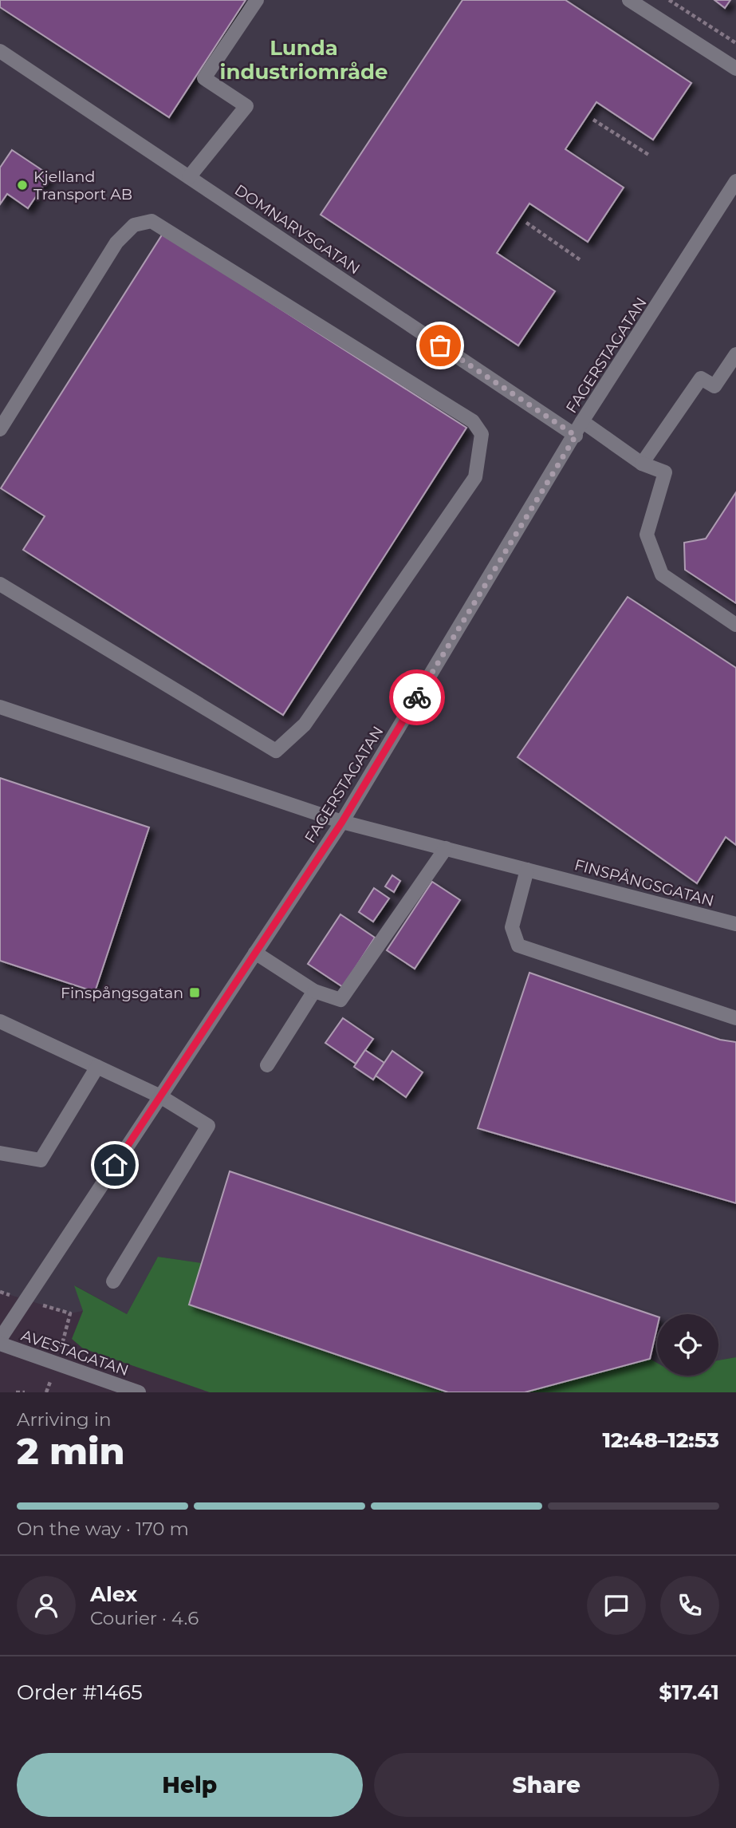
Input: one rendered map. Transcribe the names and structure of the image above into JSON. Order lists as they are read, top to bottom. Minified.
{"streets":{"street":["DOMNARVSGATAN","FAGERSTAGATAN","FINSPÅNGSGATAN","AVESTAGATAN"]},"crossings":[["DOMNARVSGATAN","FAGERSTAGATAN"],["FAGERSTAGATAN","FINSPÅNGSGATAN"]],"districts":["Lunda industriområde"],"places":{"other":["Kjelland Transport AB"],"transit":["Finspångsgatan"]},"page":{"heading":["2 min","Arriving in","12:48–12:53"],"panel":["Alex","Courier · 4.6","Order #1465","$17.41"],"bar":"On the way · 170 m","buttons":["Help","Share"]}}
